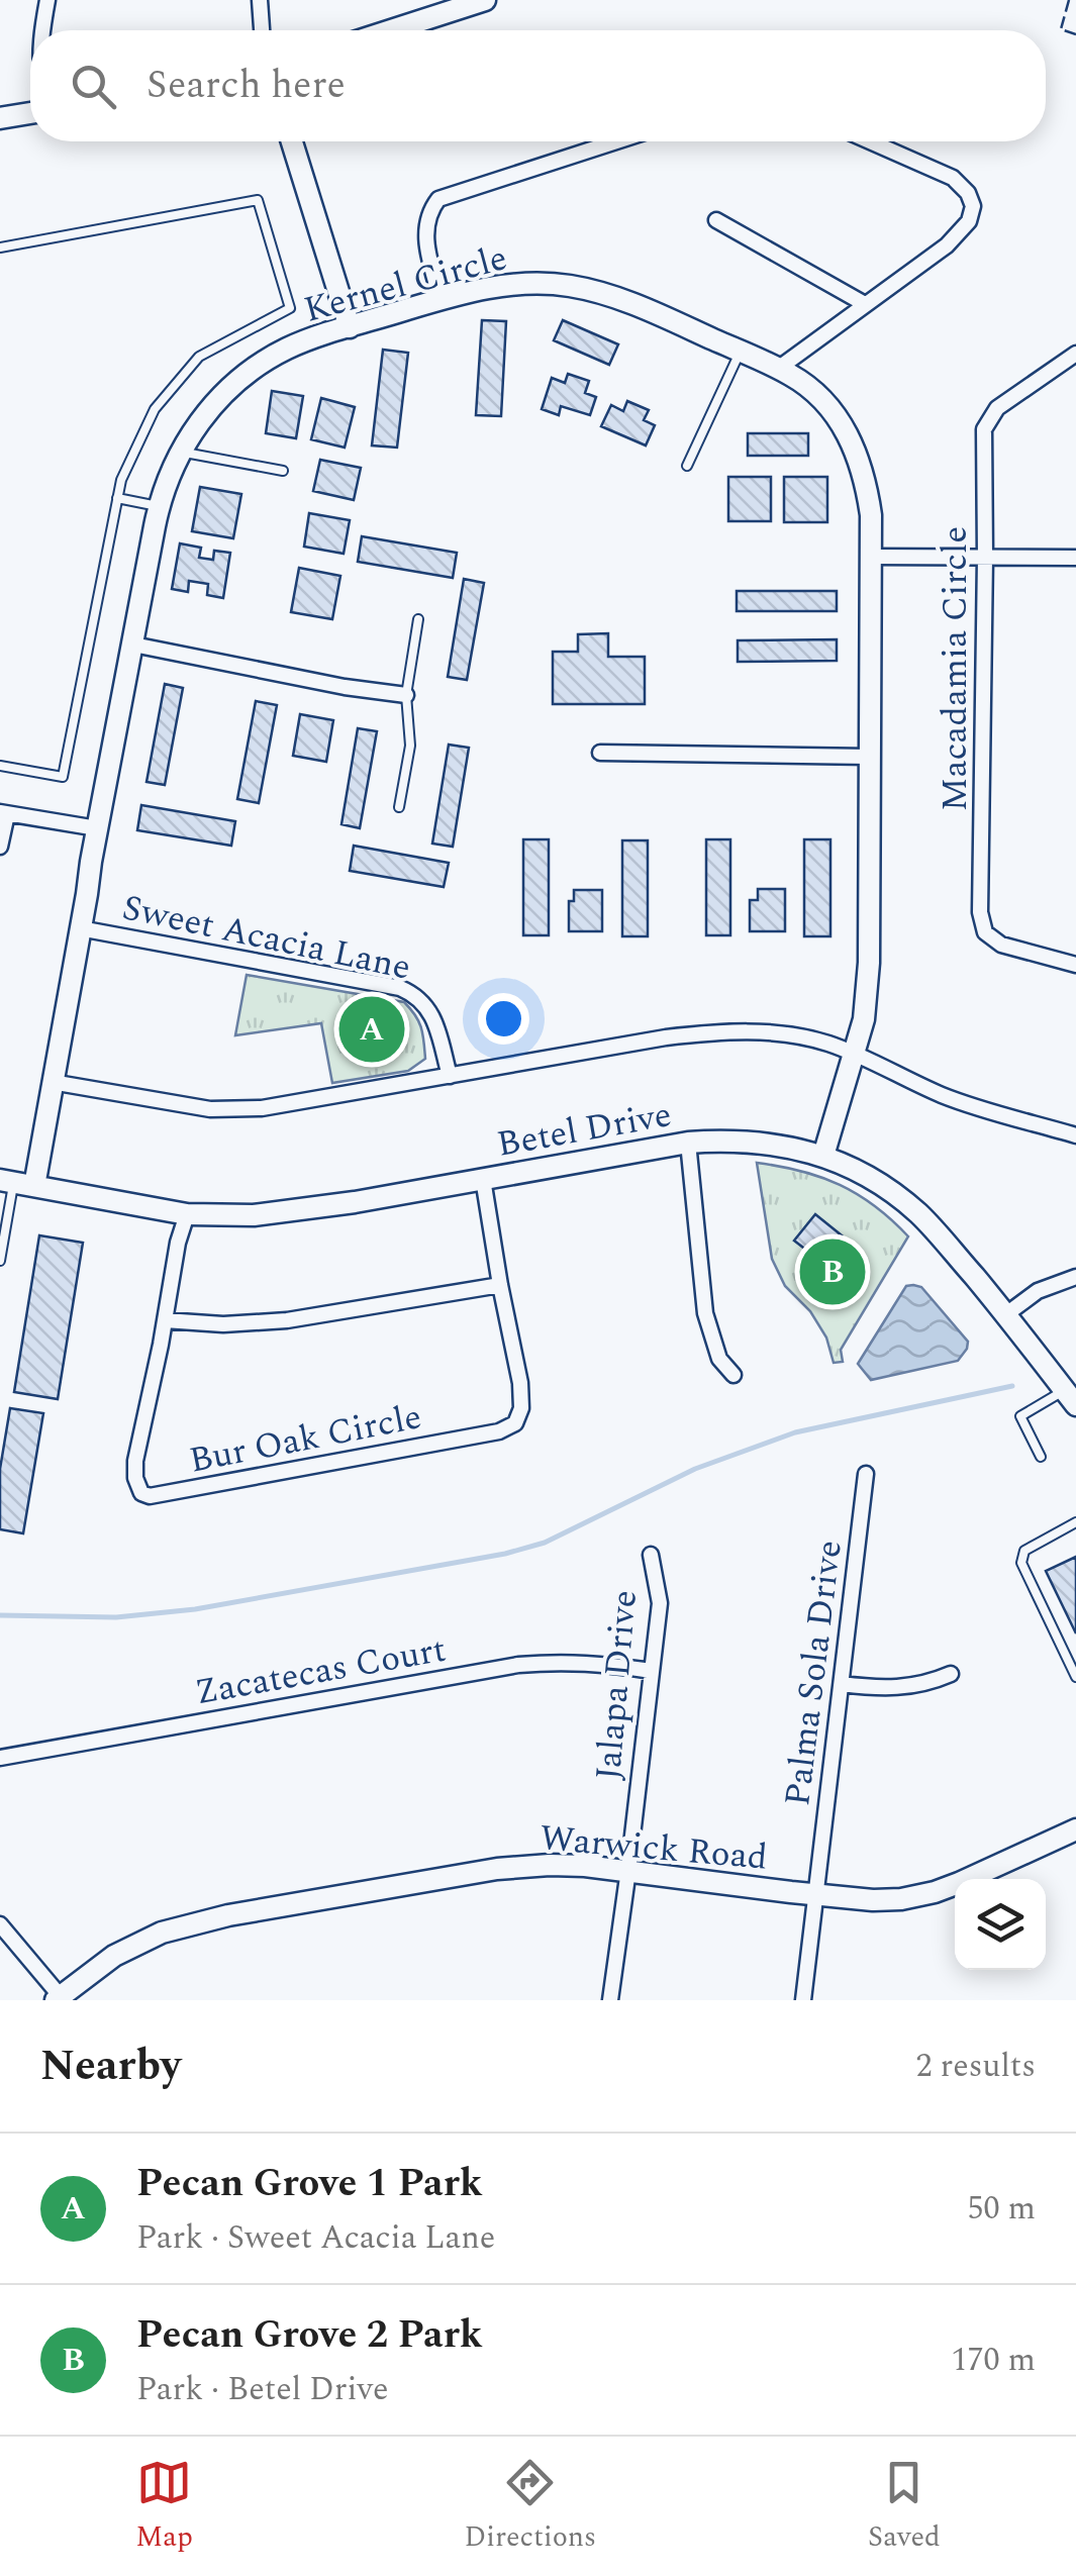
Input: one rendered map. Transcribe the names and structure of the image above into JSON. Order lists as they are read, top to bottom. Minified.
{"streets":{"street":["Kernel Circle","Macadamia Circle","Sweet Acacia Lane","Betel Drive","Bur Oak Circle","Zacatecas Court","Palma Sola Drive","Jalapa Drive","Warwick Road"]},"crossings":[["Kernel Circle","Sweet Acacia Lane"],["Kernel Circle","Betel Drive"],["Betel Drive","Bur Oak Circle"],["Zacatecas Court","Jalapa Drive"],["Palma Sola Drive","Warwick Road"],["Jalapa Drive","Warwick Road"]],"page":{"search":"Search here","pins":["A","B"],"heading":["Nearby","2 results"],"list":[{"mark":"A","name":"Pecan Grove 1 Park","note":"Park · Sweet Acacia Lane","value":"50 m"},{"mark":"B","name":"Pecan Grove 2 Park","note":"Park · Betel Drive","value":"170 m"}],"nav":["Map","Directions","Saved"]}}
